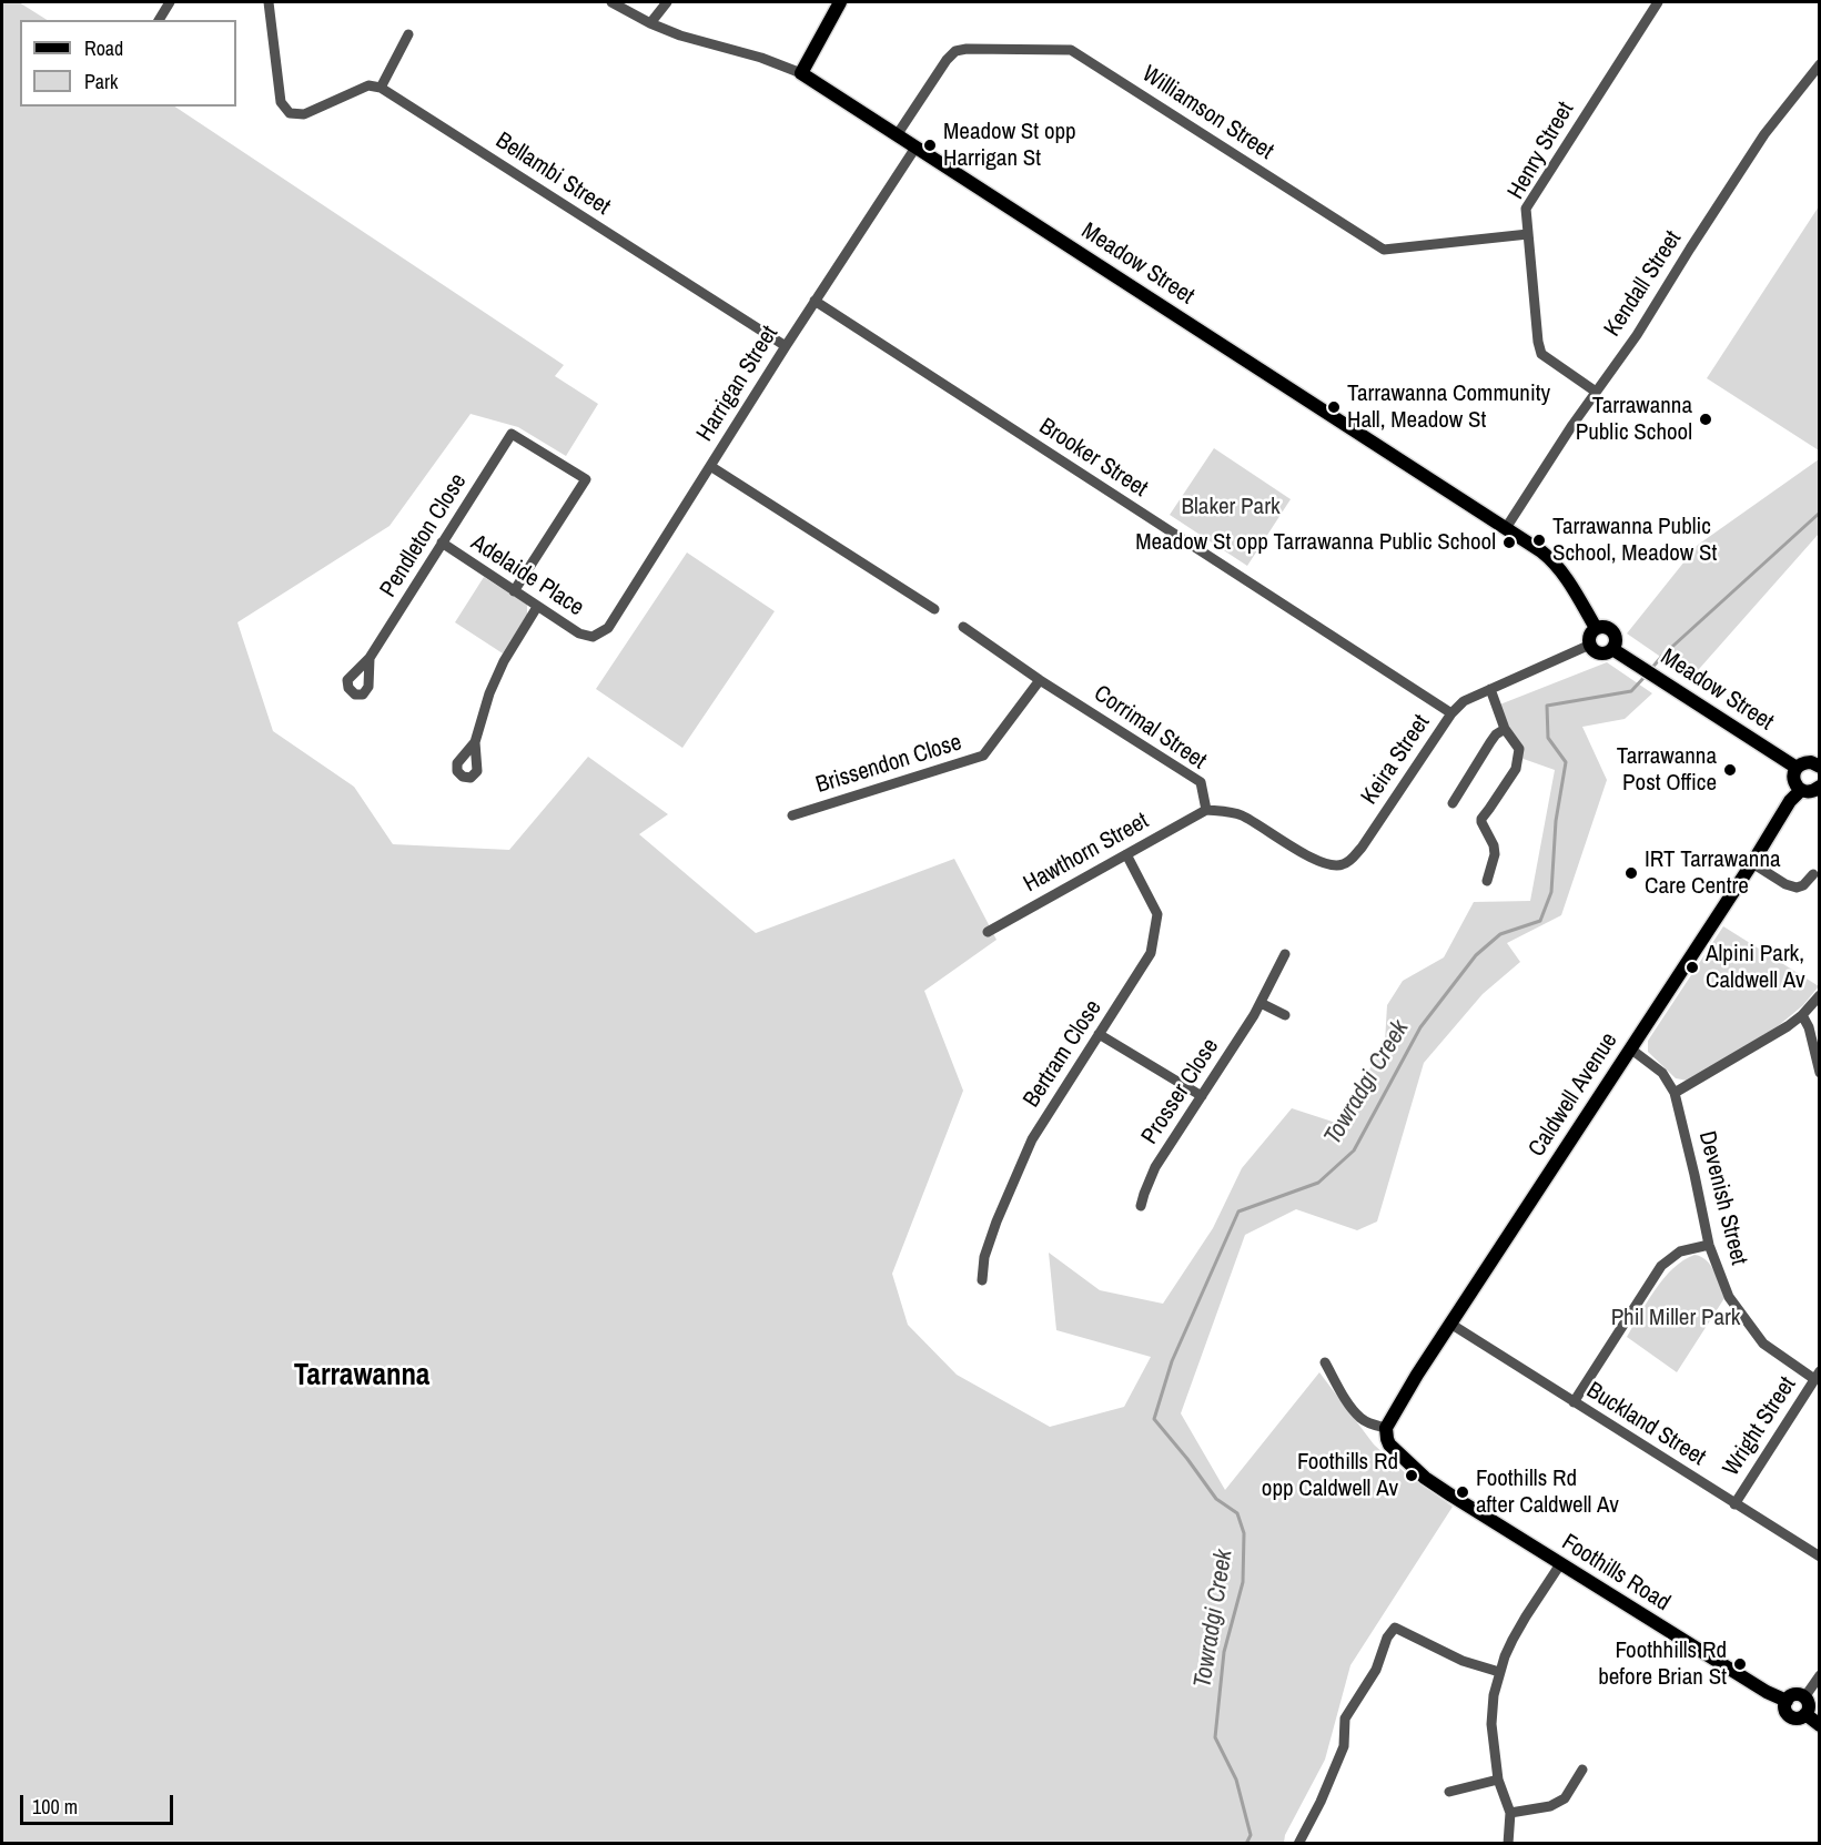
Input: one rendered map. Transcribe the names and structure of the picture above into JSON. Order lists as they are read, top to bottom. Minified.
{"streets":{"main road":["Meadow Street","Caldwell Avenue","Foothills Road"],"street":["Williamson Street","Henry Street","Bellambi Street","Kendall Street","Harrigan Street","Brooker Street","Pendleton Close","Adelaide Place","Corrimal Street","Keira Street","Brissendon Close","Hawthorn Street","Bertram Close","Prosser Close","Devenish Street","Buckland Street","Wright Street"]},"crossings":[["Williamson Street","Henry Street"],["Williamson Street","Meadow Street"],["Henry Street","Kendall Street"],["Bellambi Street","Harrigan Street"],["Meadow Street","Kendall Street"],["Meadow Street","Harrigan Street"],["Meadow Street","Keira Street"],["Harrigan Street","Brooker Street"],["Harrigan Street","Adelaide Place"],["Brooker Street","Keira Street"],["Pendleton Close","Adelaide Place"],["Corrimal Street","Keira Street"],["Corrimal Street","Brissendon Close"],["Corrimal Street","Hawthorn Street"],["Keira Street","Hawthorn Street"],["Hawthorn Street","Bertram Close"],["Caldwell Avenue","Devenish Street"],["Caldwell Avenue","Buckland Street"],["Caldwell Avenue","Foothills Road"],["Devenish Street","Wright Street"],["Buckland Street","Wright Street"]],"districts":["Tarrawanna"],"water":["Towradgi Creek"],"parks":["Blaker Park","Phil Miller Park"],"places":["Meadow St opp Harrigan St","Tarrawanna Community Hall, Meadow St","Tarrawanna Public School","Tarrawanna Public School, Meadow St","Meadow St opp Tarrawanna Public School","Tarrawanna Post Office","IRT Tarrawanna Care Centre","Alpini Park, Caldwell Av","Foothills Rd opp Caldwell Av","Foothills Rd after Caldwell Av","Foothhills Rd before Brian St"],"legend":["Road","Park"],"scale_bar":"100 m"}
